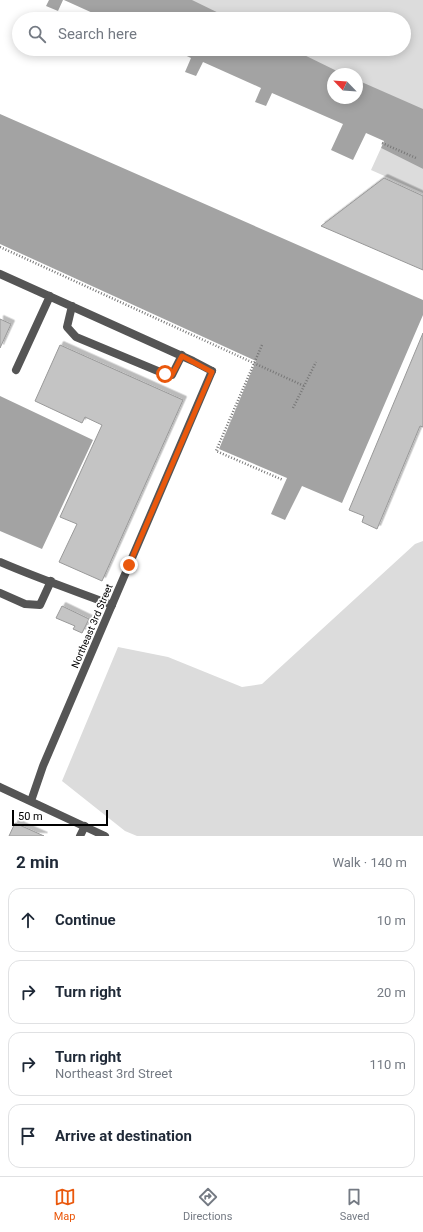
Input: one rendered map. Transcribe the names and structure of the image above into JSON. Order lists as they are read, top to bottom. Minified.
{"streets":{"street":["Northeast 3rd Street"]},"scale_bar":"50 m","north":"top left","page":{"search":"Search here","scale":"50 m","heading":["2 min","Walk · 140 m"],"list":[["Continue","10 m"],["Turn right","20 m"],["Turn right","Northeast 3rd Street","110 m"],"Arrive at destination"],"nav":["Map","Directions","Saved"]}}
